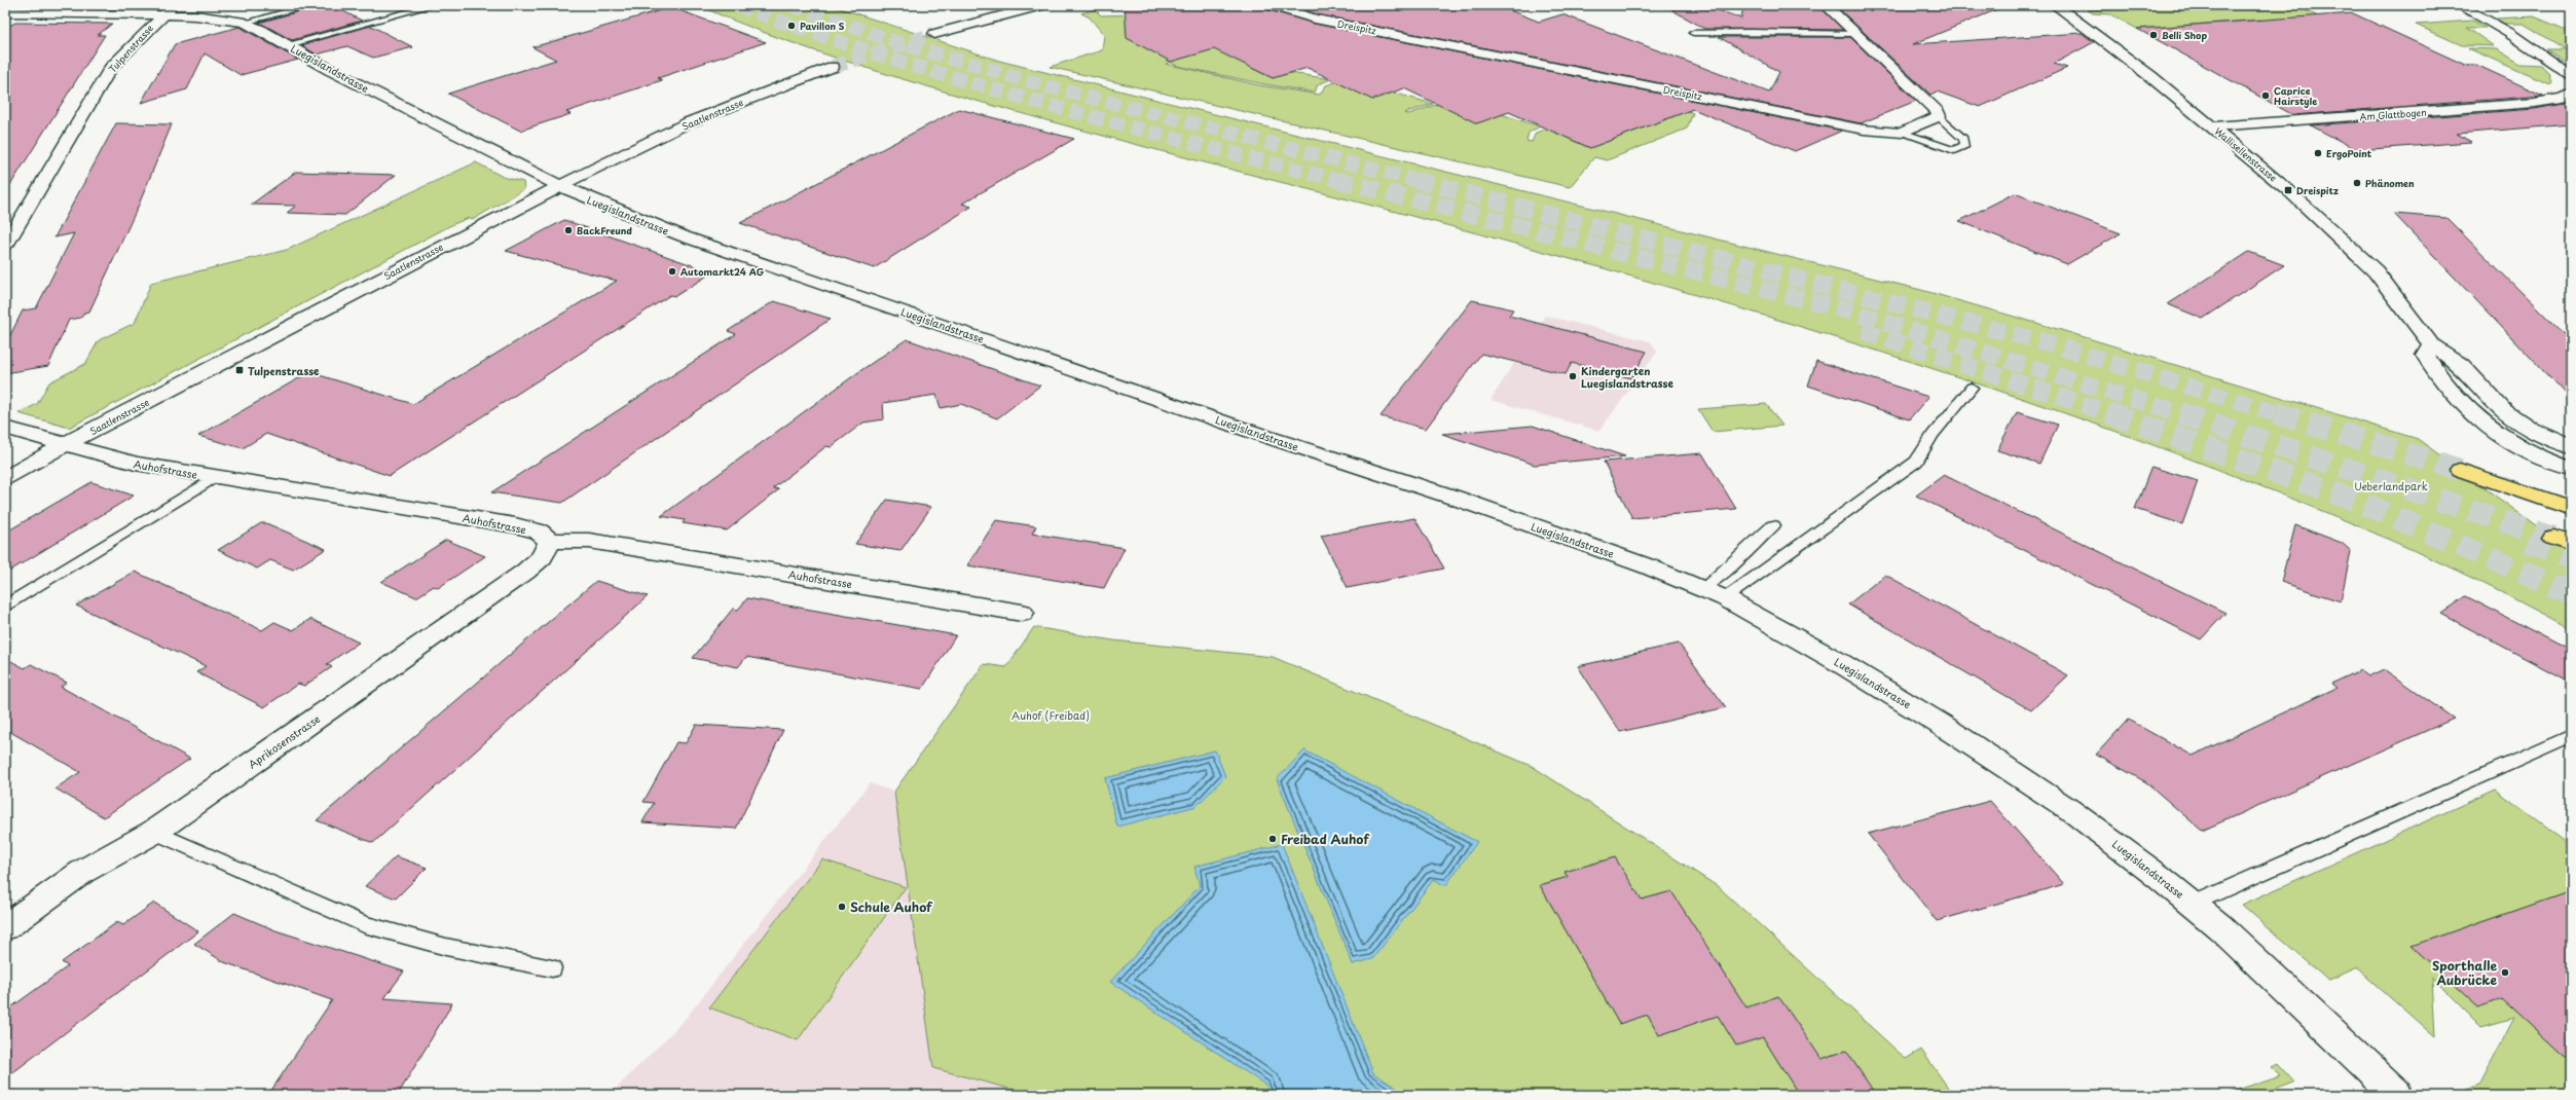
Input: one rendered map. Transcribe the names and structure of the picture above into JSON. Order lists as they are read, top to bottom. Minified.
{"streets":{"street":["Dreispitz","Tulpenstrasse","Luegislandstrasse","Saatlenstrasse","Am Glattbogen","Wallisellenstrasse","Auhofstrasse","Aprikosenstrasse"]},"crossings":[["Tulpenstrasse","Luegislandstrasse"],["Luegislandstrasse","Saatlenstrasse"],["Saatlenstrasse","Auhofstrasse"],["Am Glattbogen","Wallisellenstrasse"],["Auhofstrasse","Aprikosenstrasse"]],"parks":["Ueberlandpark","Auhof (Freibad)"],"places":{"other":["Pavillon S","Belli Shop","Caprice Hairstyle","ErgoPoint","Phänomen","BackFreund","Automarkt24 AG","Kindergarten Luegislandstrasse","Freibad Auhof","Schule Auhof","Sporthalle Aubrücke"],"transit":["Dreispitz","Tulpenstrasse"]}}
